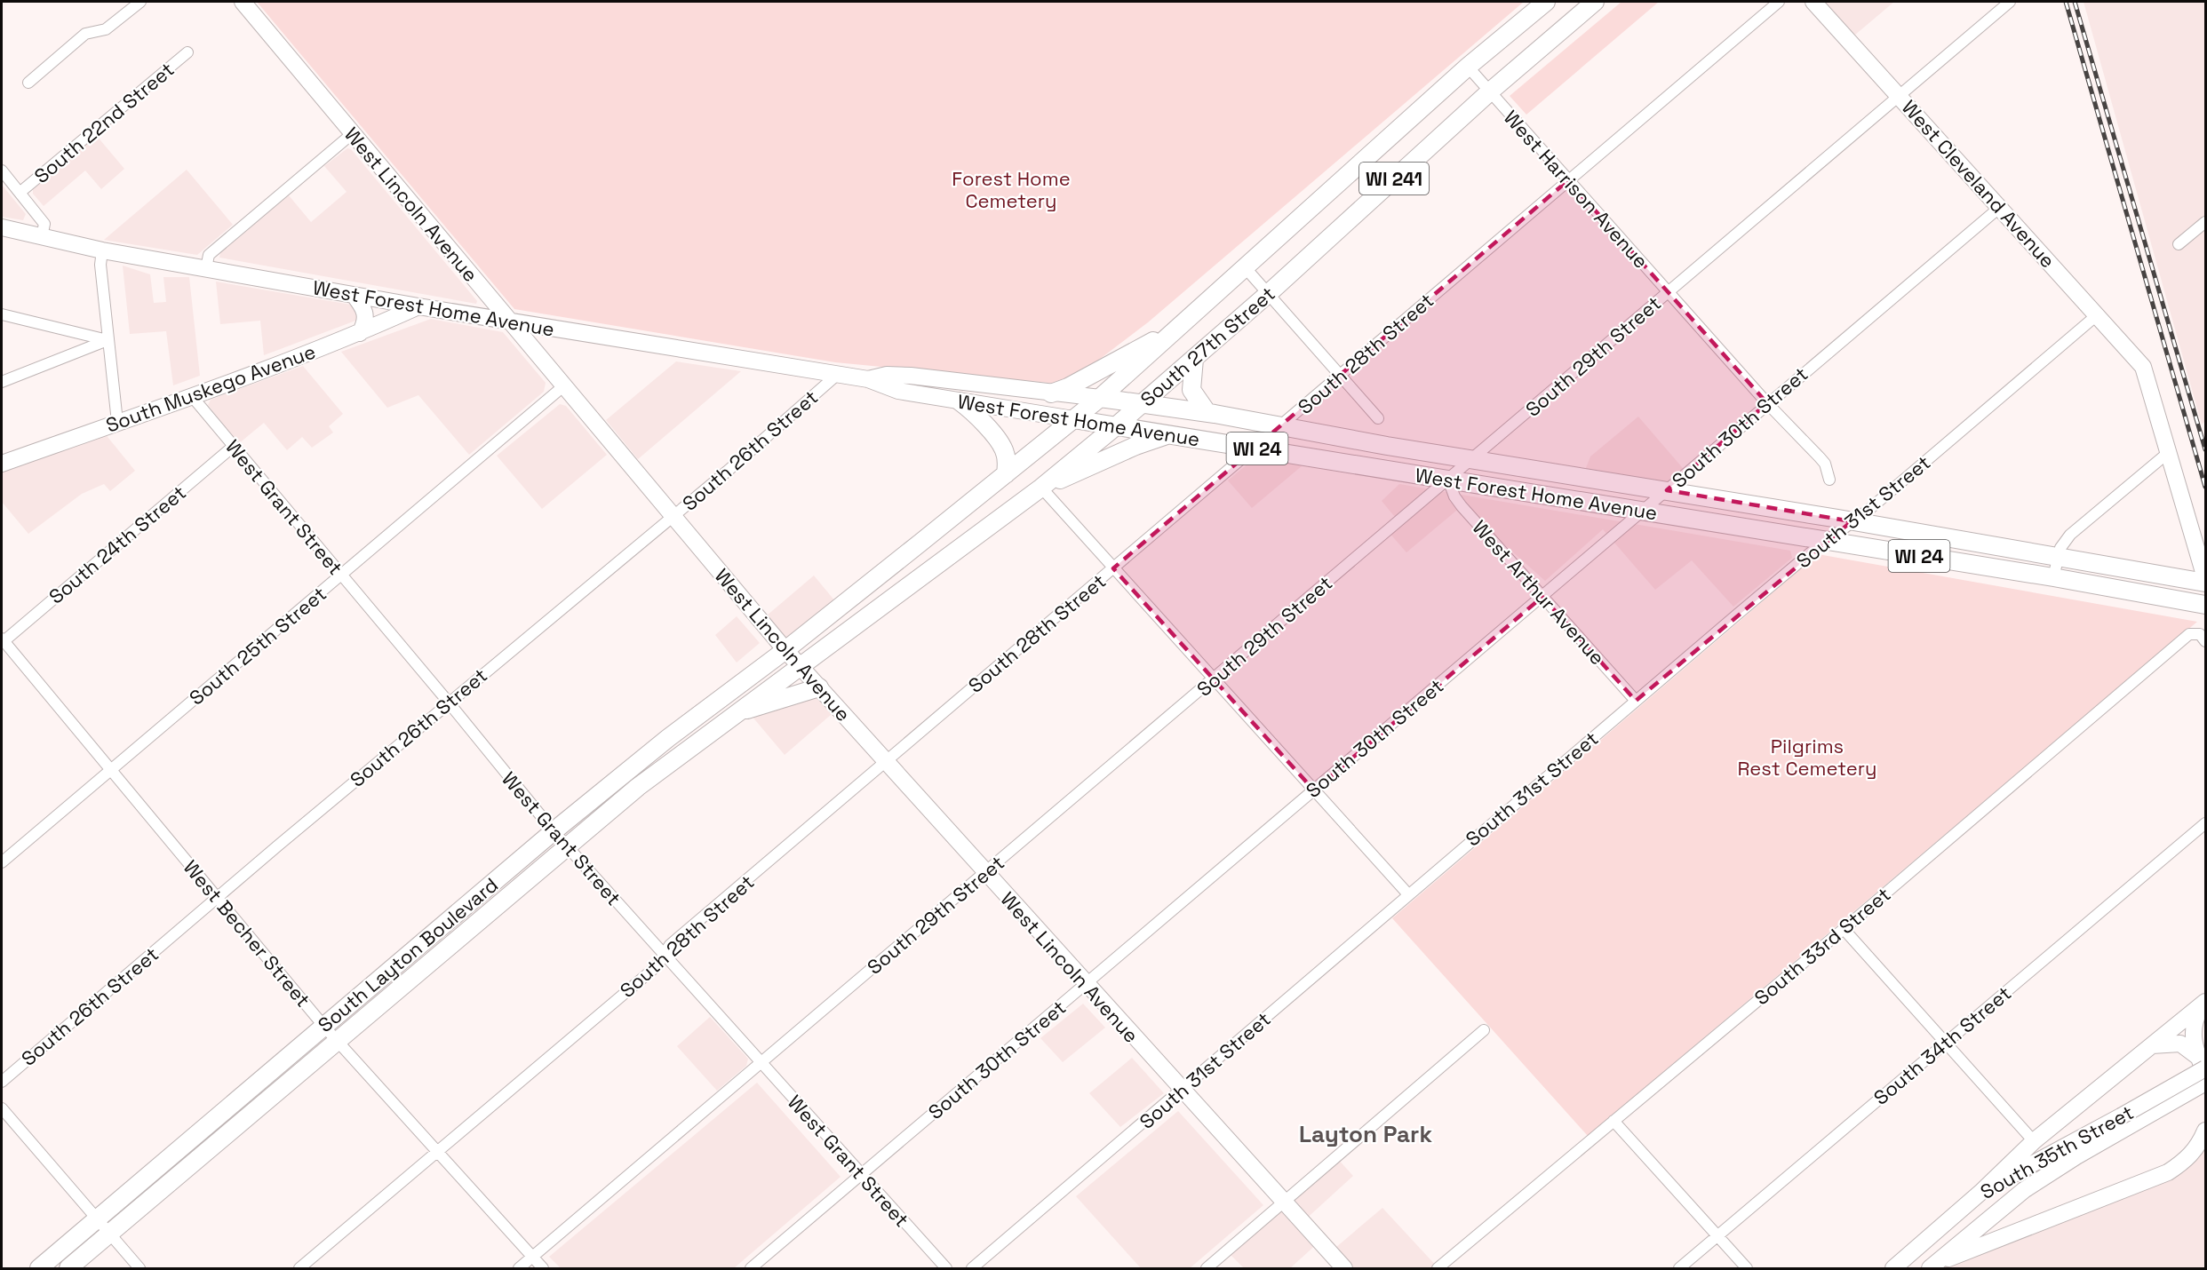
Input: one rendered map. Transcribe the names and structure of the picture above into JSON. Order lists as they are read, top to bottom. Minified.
{"streets":{"main road":["WI 241","West Cleveland Avenue","West Lincoln Avenue","West Forest Home Avenue","South 27th Street","South Muskego Avenue","WI 24","South Layton Boulevard","South 35th Street"],"street":["South 22nd Street","West Harrison Avenue","South 28th Street","South 29th Street","South 30th Street","South 26th Street","West Grant Street","South 31st Street","South 24th Street","West Arthur Avenue","South 25th Street","West Becher Street","South 33rd Street","South 34th Street"]},"crossings":[["West Cleveland Avenue","South 29th Street"],["West Cleveland Avenue","South 30th Street"],["West Cleveland Avenue","South 31st Street"],["West Harrison Avenue","South 27th Street"],["West Harrison Avenue","South 28th Street"],["West Harrison Avenue","South 29th Street"],["West Harrison Avenue","South 30th Street"],["West Lincoln Avenue","West Forest Home Avenue"],["West Lincoln Avenue","South 27th Street"],["West Lincoln Avenue","South 28th Street"],["West Lincoln Avenue","South 29th Street"],["West Lincoln Avenue","South 30th Street"],["West Lincoln Avenue","South 26th Street"],["West Lincoln Avenue","South 31st Street"],["West Lincoln Avenue","South 25th Street"],["West Lincoln Avenue","South Layton Boulevard"],["West Forest Home Avenue","South 27th Street"],["West Forest Home Avenue","South 28th Street"],["West Forest Home Avenue","South 29th Street"],["West Forest Home Avenue","South Muskego Avenue"],["West Forest Home Avenue","South 30th Street"],["West Forest Home Avenue","South 26th Street"],["West Forest Home Avenue","South 31st Street"],["West Forest Home Avenue","West Arthur Avenue"],["South 27th Street","South Layton Boulevard"],["South 28th Street","West Grant Street"],["South 28th Street","West Becher Street"],["South 29th Street","West Grant Street"],["South 29th Street","West Arthur Avenue"],["South 29th Street","West Becher Street"],["South Muskego Avenue","West Grant Street"],["South 30th Street","West Grant Street"],["South 30th Street","West Arthur Avenue"],["South 26th Street","West Grant Street"],["South 26th Street","West Becher Street"],["West Grant Street","South 24th Street"],["West Grant Street","South 25th Street"],["West Grant Street","South Layton Boulevard"],["South 31st Street","West Arthur Avenue"],["South 24th Street","West Becher Street"],["South 25th Street","West Becher Street"],["West Becher Street","South Layton Boulevard"]],"districts":["Layton Park"],"parks":["Forest Home Cemetery","Pilgrims Rest Cemetery"]}
